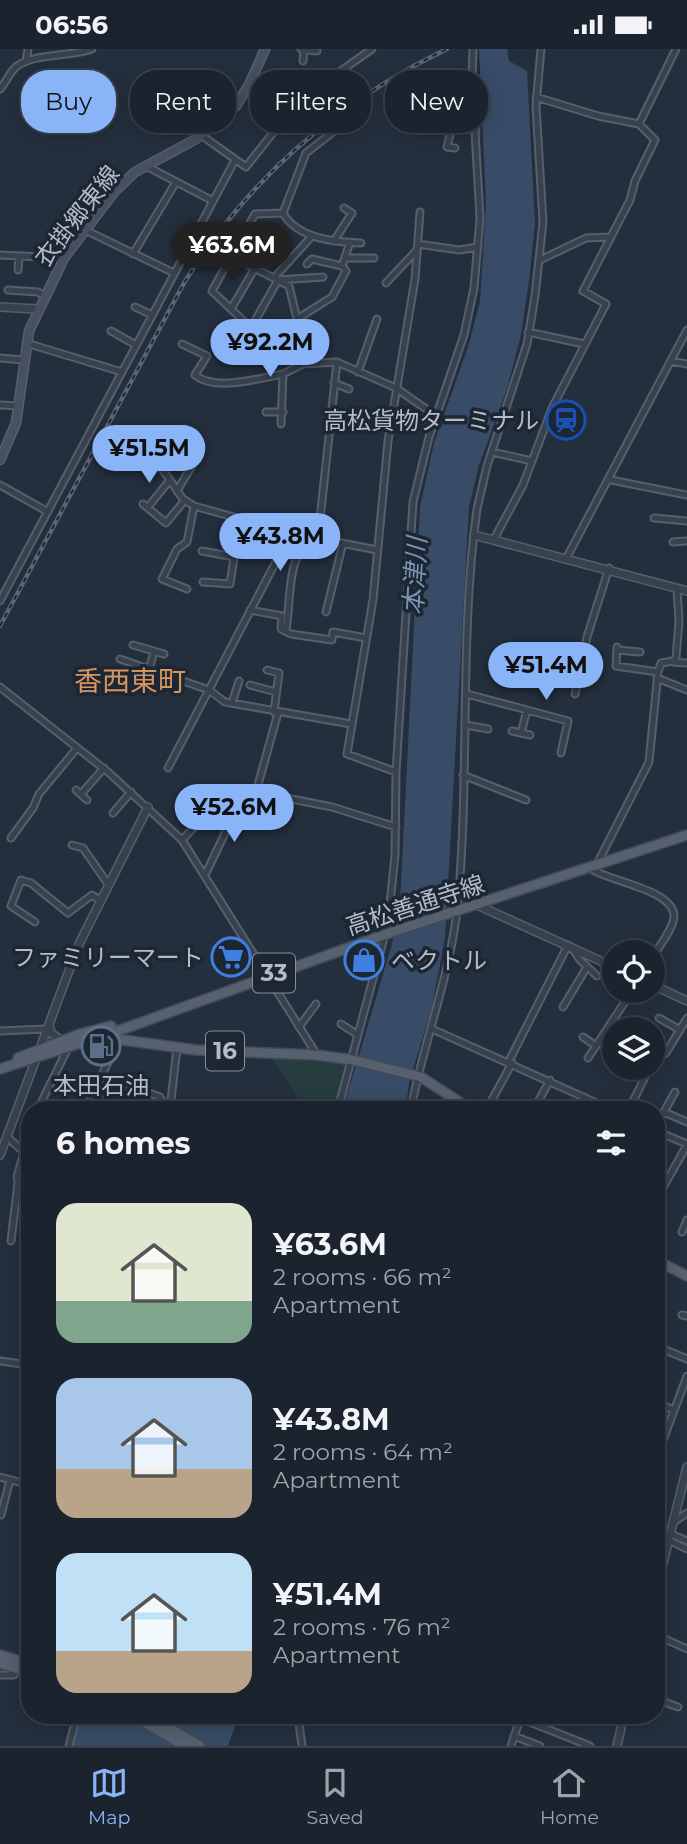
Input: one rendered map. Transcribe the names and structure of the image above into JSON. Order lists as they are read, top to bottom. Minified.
{"streets":{"main road":["衣掛郷東線","高松善通寺線","33","16"]},"crossings":[["高松善通寺線","16"]],"districts":["香西東町"],"water":["本津川"],"places":{"station":["高松貨物ターミナル"],"supermarket":["ファミリーマート"],"shop":["ベクトル"],"fuel station":["本田石油"]},"page":{"status":"06:56","chip":["Buy","Rent","Filters","New"],"price":["¥63.6M","¥92.2M","¥51.5M","¥43.8M","¥51.4M","¥52.6M"],"heading":"6 homes","list":[{"name":"¥63.6M","note":"2 rooms · 66 m² · Apartment"},{"name":"¥43.8M","note":"2 rooms · 64 m² · Apartment"},{"name":"¥51.4M","note":"2 rooms · 76 m² · Apartment"}],"tabs":["Map","Saved","Home"]}}
